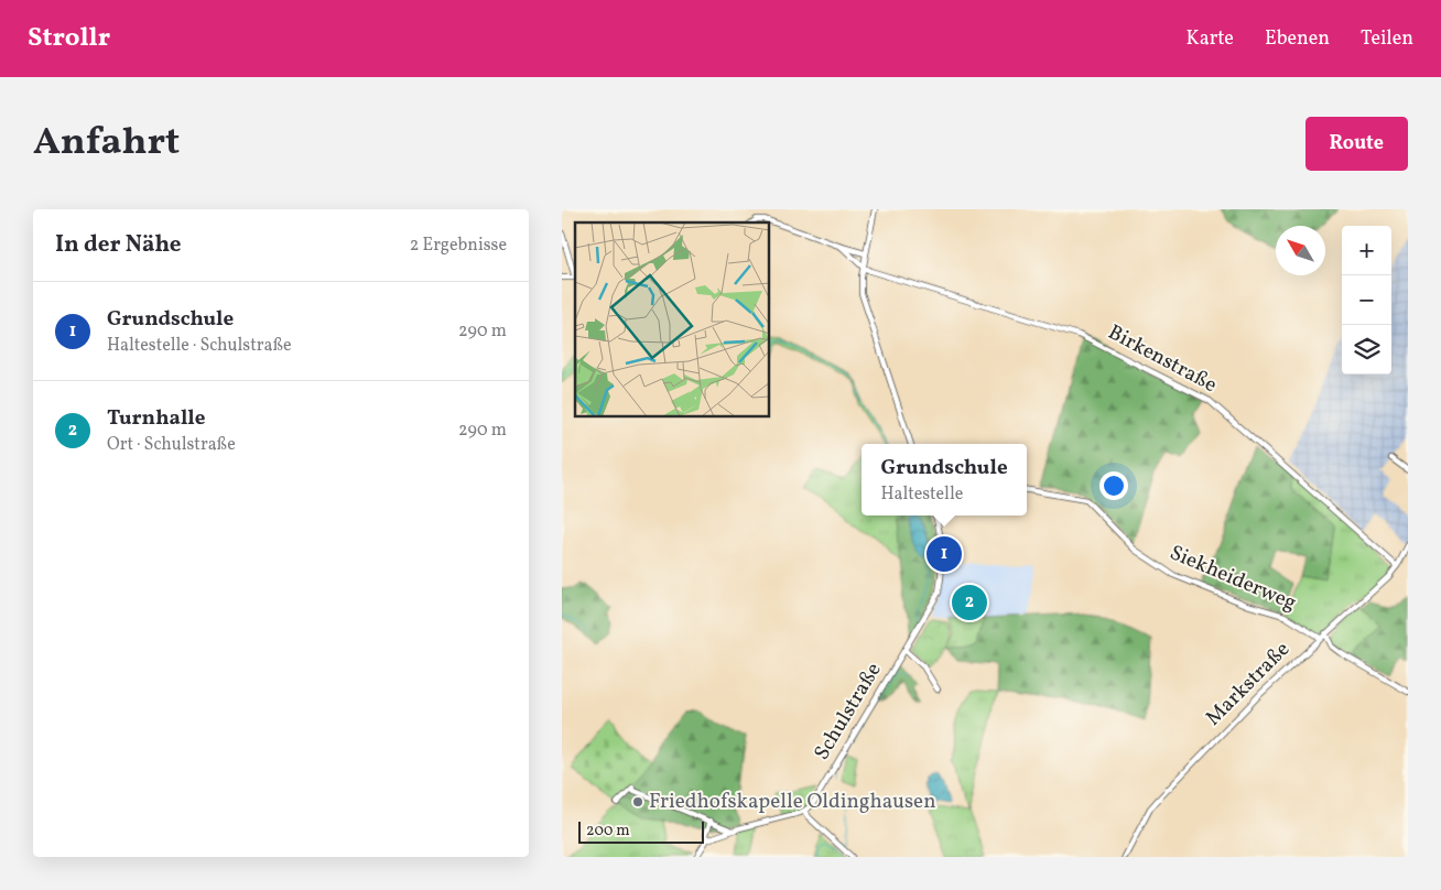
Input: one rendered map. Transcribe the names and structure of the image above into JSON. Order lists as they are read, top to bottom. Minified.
{"streets":{"street":["Birkenstraße","Siekheiderweg","Markstraße","Schulstraße"]},"crossings":[["Birkenstraße","Markstraße"],["Siekheiderweg","Markstraße"]],"places":["Friedhofskapelle Oldinghausen"],"scale_bar":"200 m","north":"top left","page":{"header":"Strollr","nav":["Karte","Ebenen","Teilen"],"title":"Anfahrt","buttons":"Route","heading":["In der Nähe","2 Ergebnisse"],"map_buttons":["+","−"],"list":[{"mark":"1","name":"Grundschule","note":"Haltestelle · Schulstraße","value":"290 m"},{"mark":"2","name":"Turnhalle","note":"Ort · Schulstraße","value":"290 m"}],"popup":["Grundschule","Haltestelle"],"pins":["1","2"],"scale":"200 m"}}
